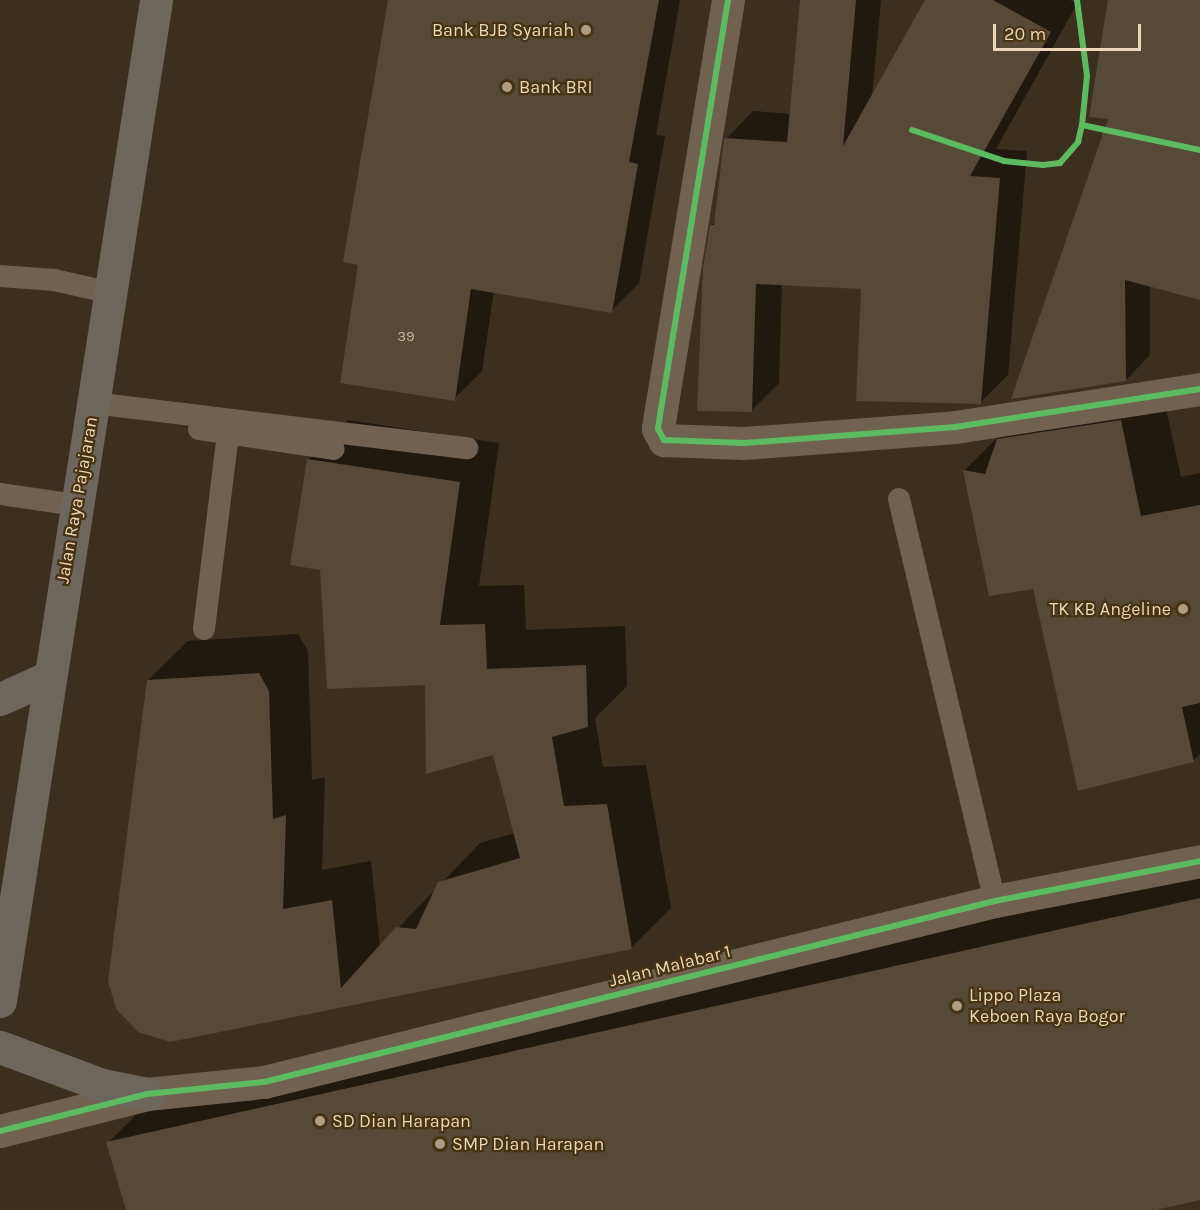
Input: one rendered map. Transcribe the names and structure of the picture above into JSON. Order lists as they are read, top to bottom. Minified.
{"streets":{"highway":["Jalan Raya Pajajaran"],"street":["Jalan Malabar 1"]},"places":["Bank BJB Syariah","Bank BRI","TK KB Angeline","Lippo Plaza Keboen Raya Bogor","SD Dian Harapan","SMP Dian Harapan"],"house_numbers":["39"],"scale_bar":"20 m"}
